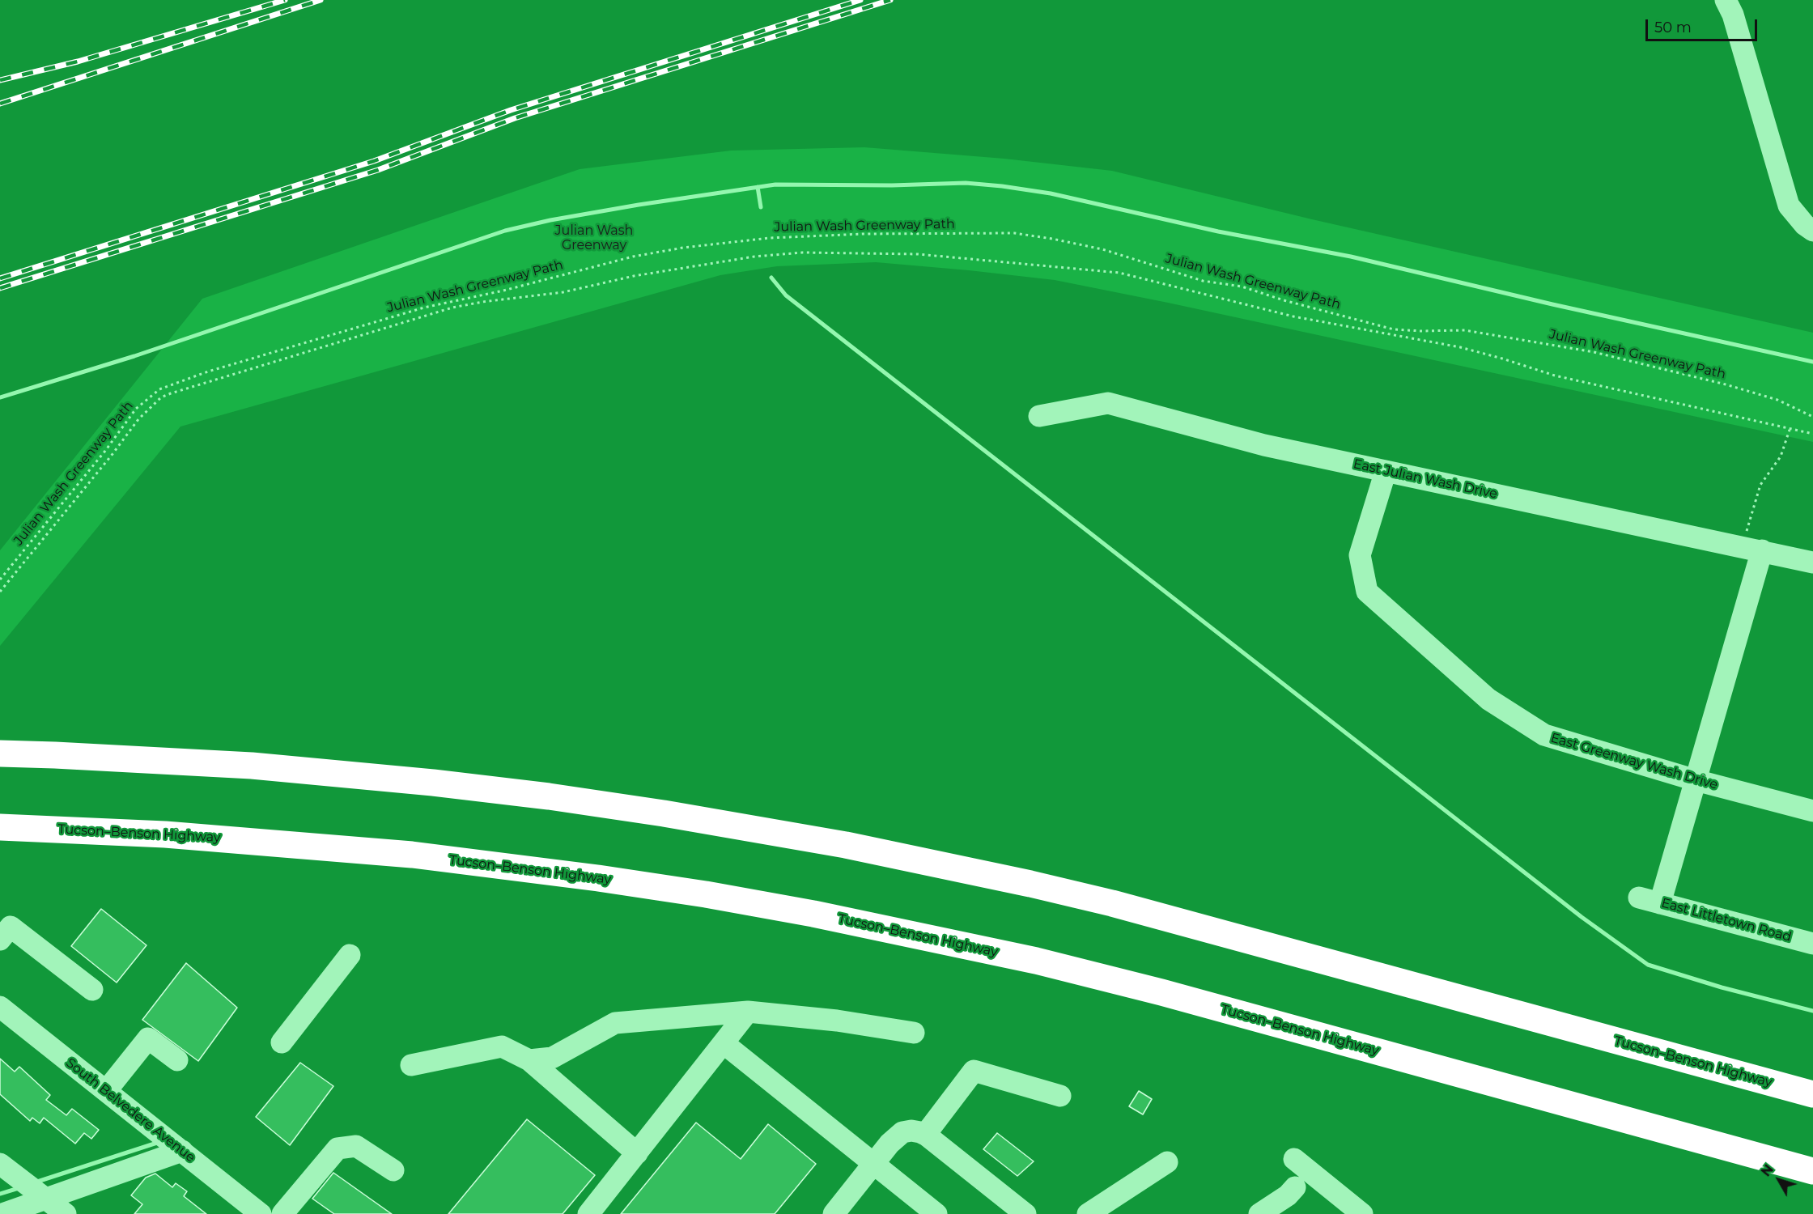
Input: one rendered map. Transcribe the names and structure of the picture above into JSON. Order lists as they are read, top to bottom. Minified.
{"streets":{"highway":["Tucson–Benson Highway"],"street":["East Julian Wash Drive","East Greenway Wash Drive","East Littletown Road","South Belvedere Avenue"],"path":["Julian Wash Greenway Path"]},"crossings":[["East Julian Wash Drive","East Greenway Wash Drive"],["East Greenway Wash Drive","East Littletown Road"]],"parks":["Julian Wash Greenway"],"scale_bar":"50 m","north":"top left"}
